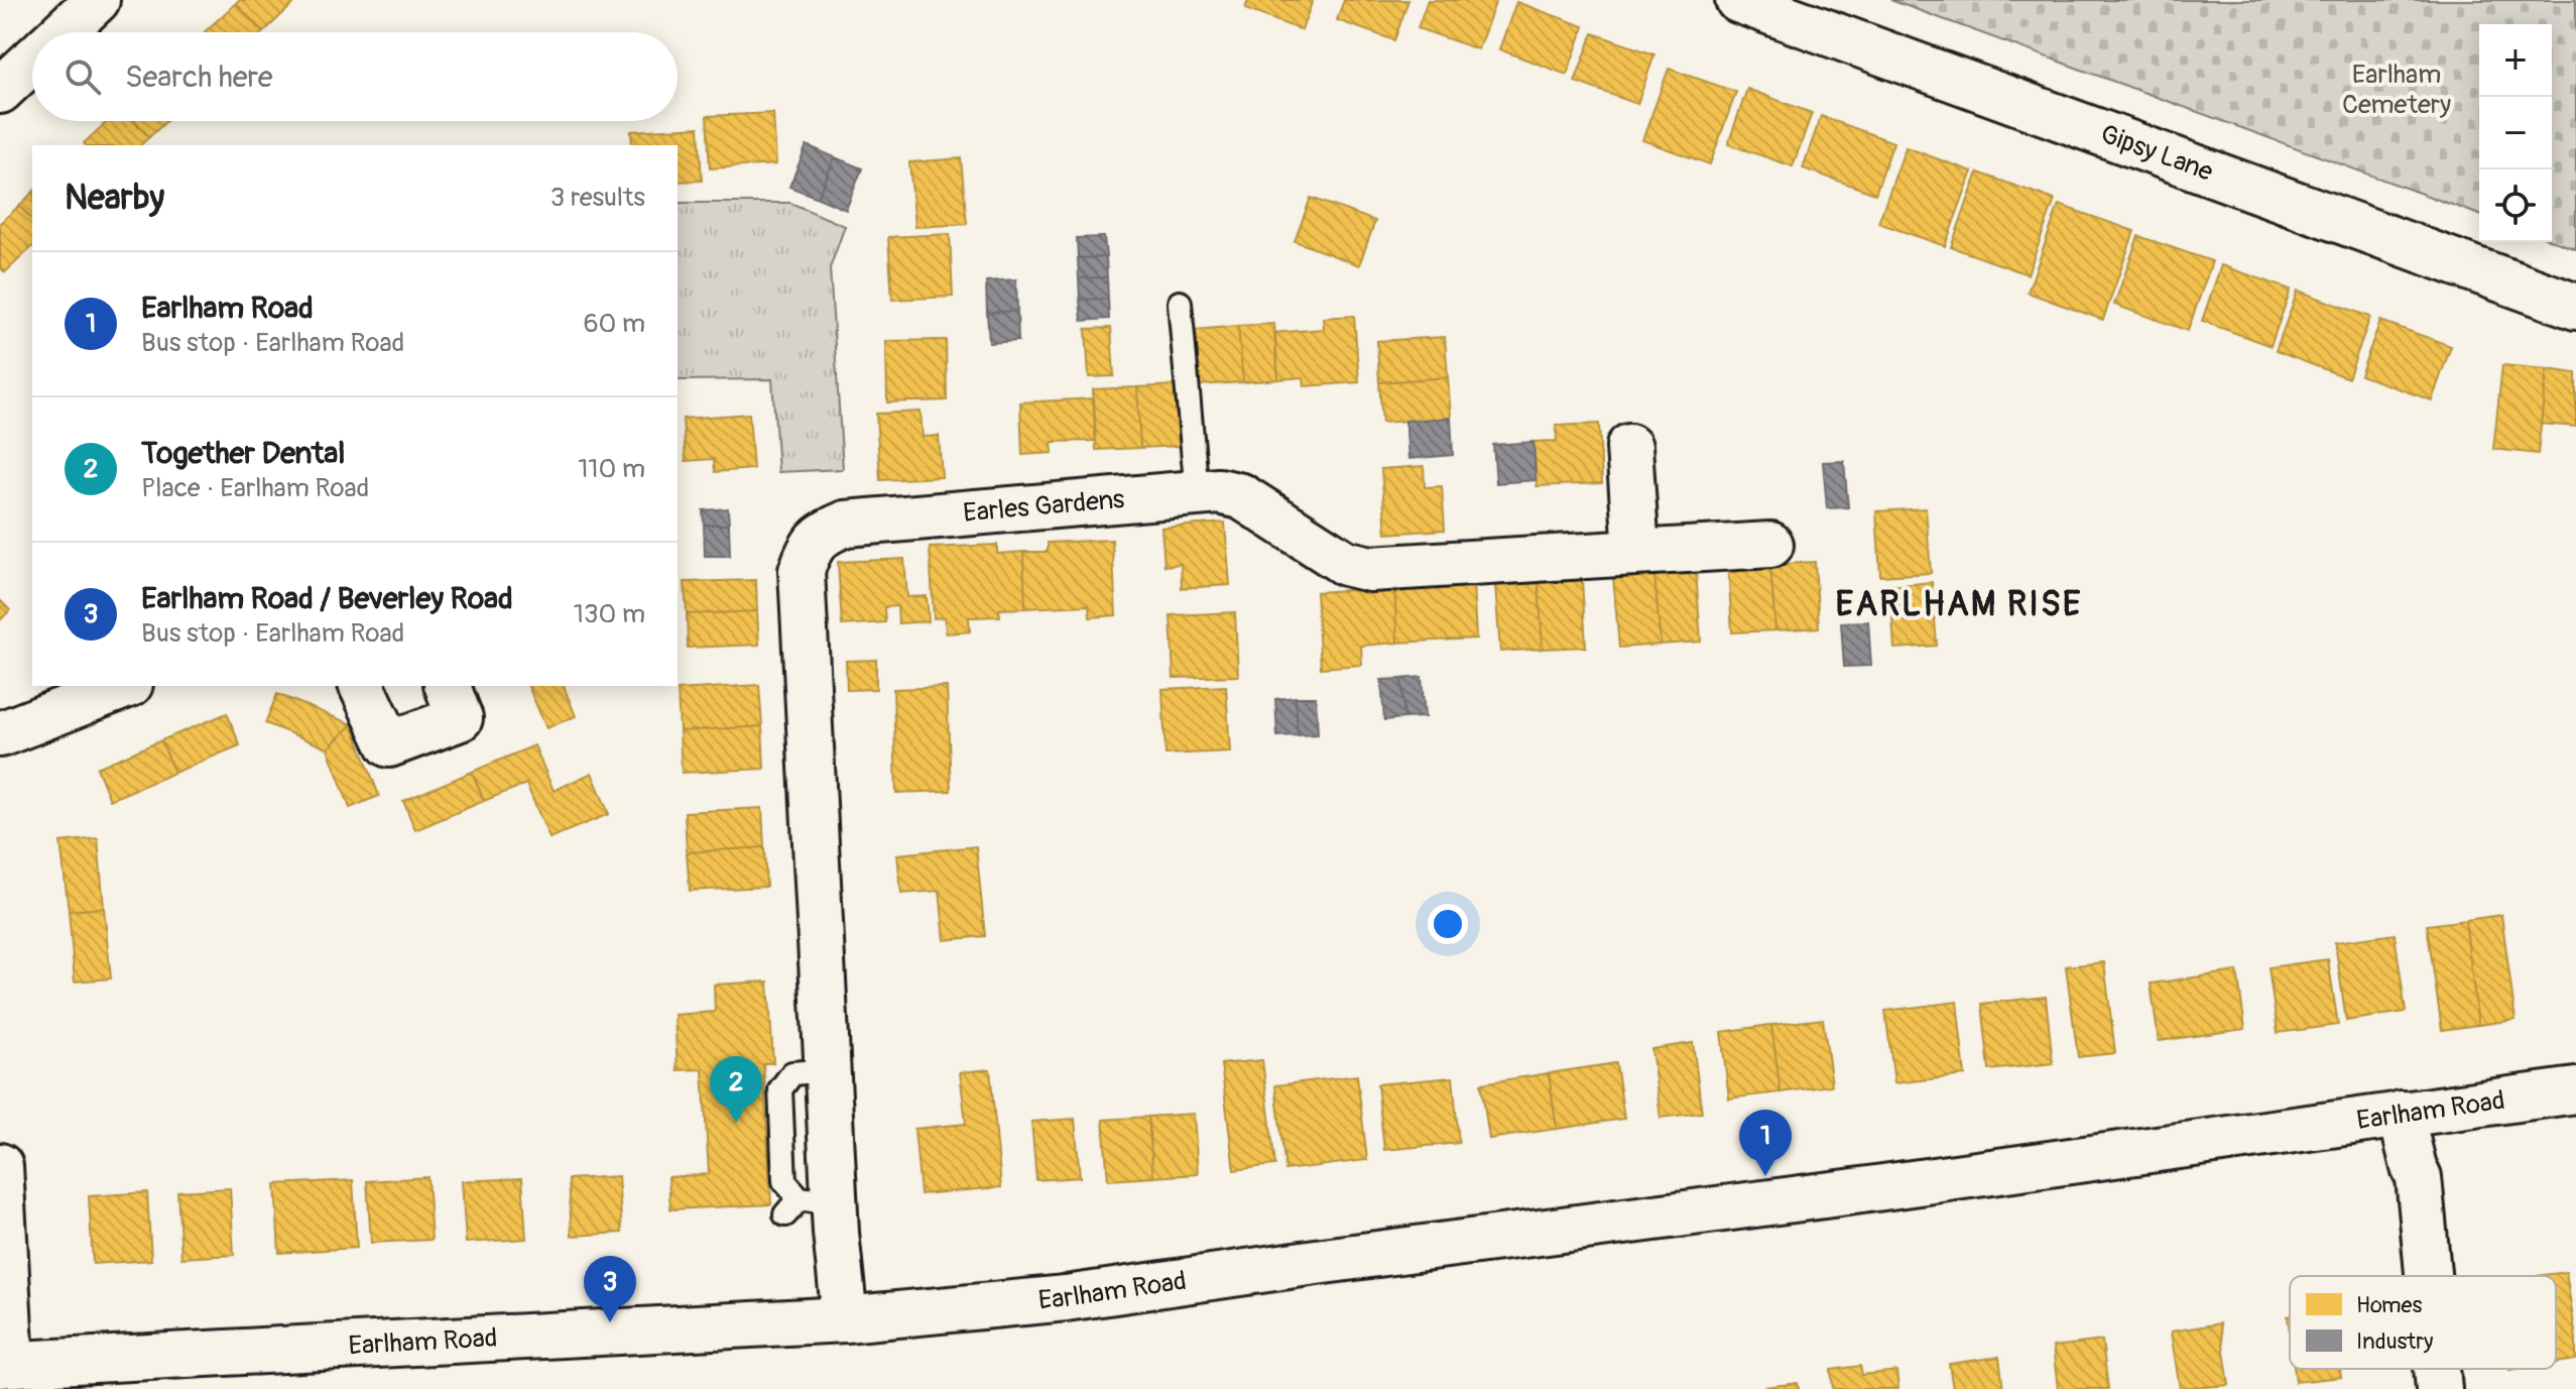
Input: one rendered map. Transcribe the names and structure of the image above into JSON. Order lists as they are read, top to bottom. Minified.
{"streets":{"street":["Gipsy Lane","Earles Gardens","Earlham Road"]},"crossings":[["Earles Gardens","Earlham Road"]],"districts":["EARLHAM RISE"],"parks":["Earlham Cemetery"],"legend":["Homes","Industry"],"page":{"map_buttons":["+","−"],"search":"Search here","heading":["Nearby","3 results"],"list":[{"mark":"1","name":"Earlham Road","note":"Bus stop · Earlham Road","value":"60 m"},{"mark":"2","name":"Together Dental","note":"Place · Earlham Road","value":"110 m"},{"mark":"3","name":"Earlham Road / Beverley Road","note":"Bus stop · Earlham Road","value":"130 m"}],"pins":["2","1","3"]}}
